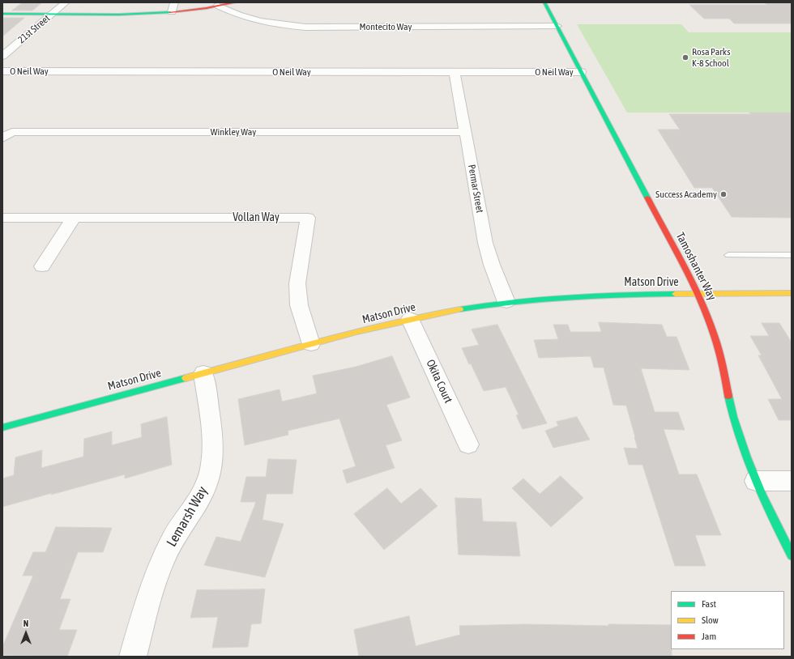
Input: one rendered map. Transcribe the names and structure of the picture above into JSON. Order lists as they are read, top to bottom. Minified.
{"streets":{"street":["Montecito Way","21st Street","O Neil Way","Winkley Way","Permar Street","Vollan Way","Tamoshanter Way","Matson Drive","Okita Court","Lemarsh Way"]},"crossings":[["Montecito Way","Tamoshanter Way"],["O Neil Way","Permar Street"],["O Neil Way","Tamoshanter Way"],["Winkley Way","Permar Street"],["Permar Street","Matson Drive"],["Vollan Way","Matson Drive"],["Tamoshanter Way","Matson Drive"],["Matson Drive","Okita Court"],["Matson Drive","Lemarsh Way"]],"places":["Rosa Parks K-8 School","Success Academy"],"legend":["Fast","Slow","Jam"],"north":"top"}
